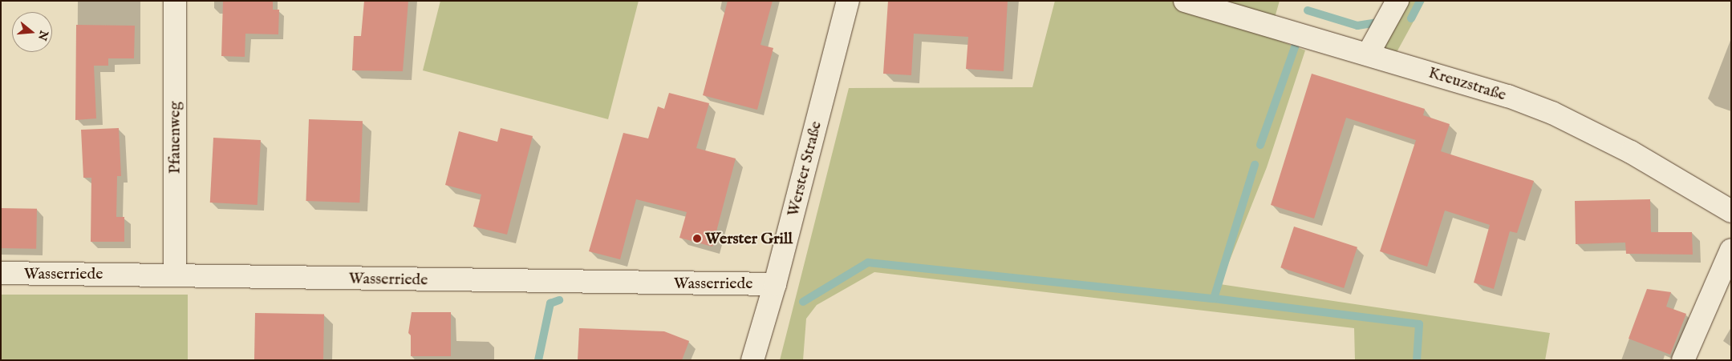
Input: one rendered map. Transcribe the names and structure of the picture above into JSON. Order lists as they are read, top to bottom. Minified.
{"streets":{"street":["Kreuzstraße","Pfauenweg","Werster Straße","Wasserriede"]},"crossings":[["Pfauenweg","Wasserriede"],["Werster Straße","Wasserriede"]],"places":["Werster Grill"],"north":"right"}
